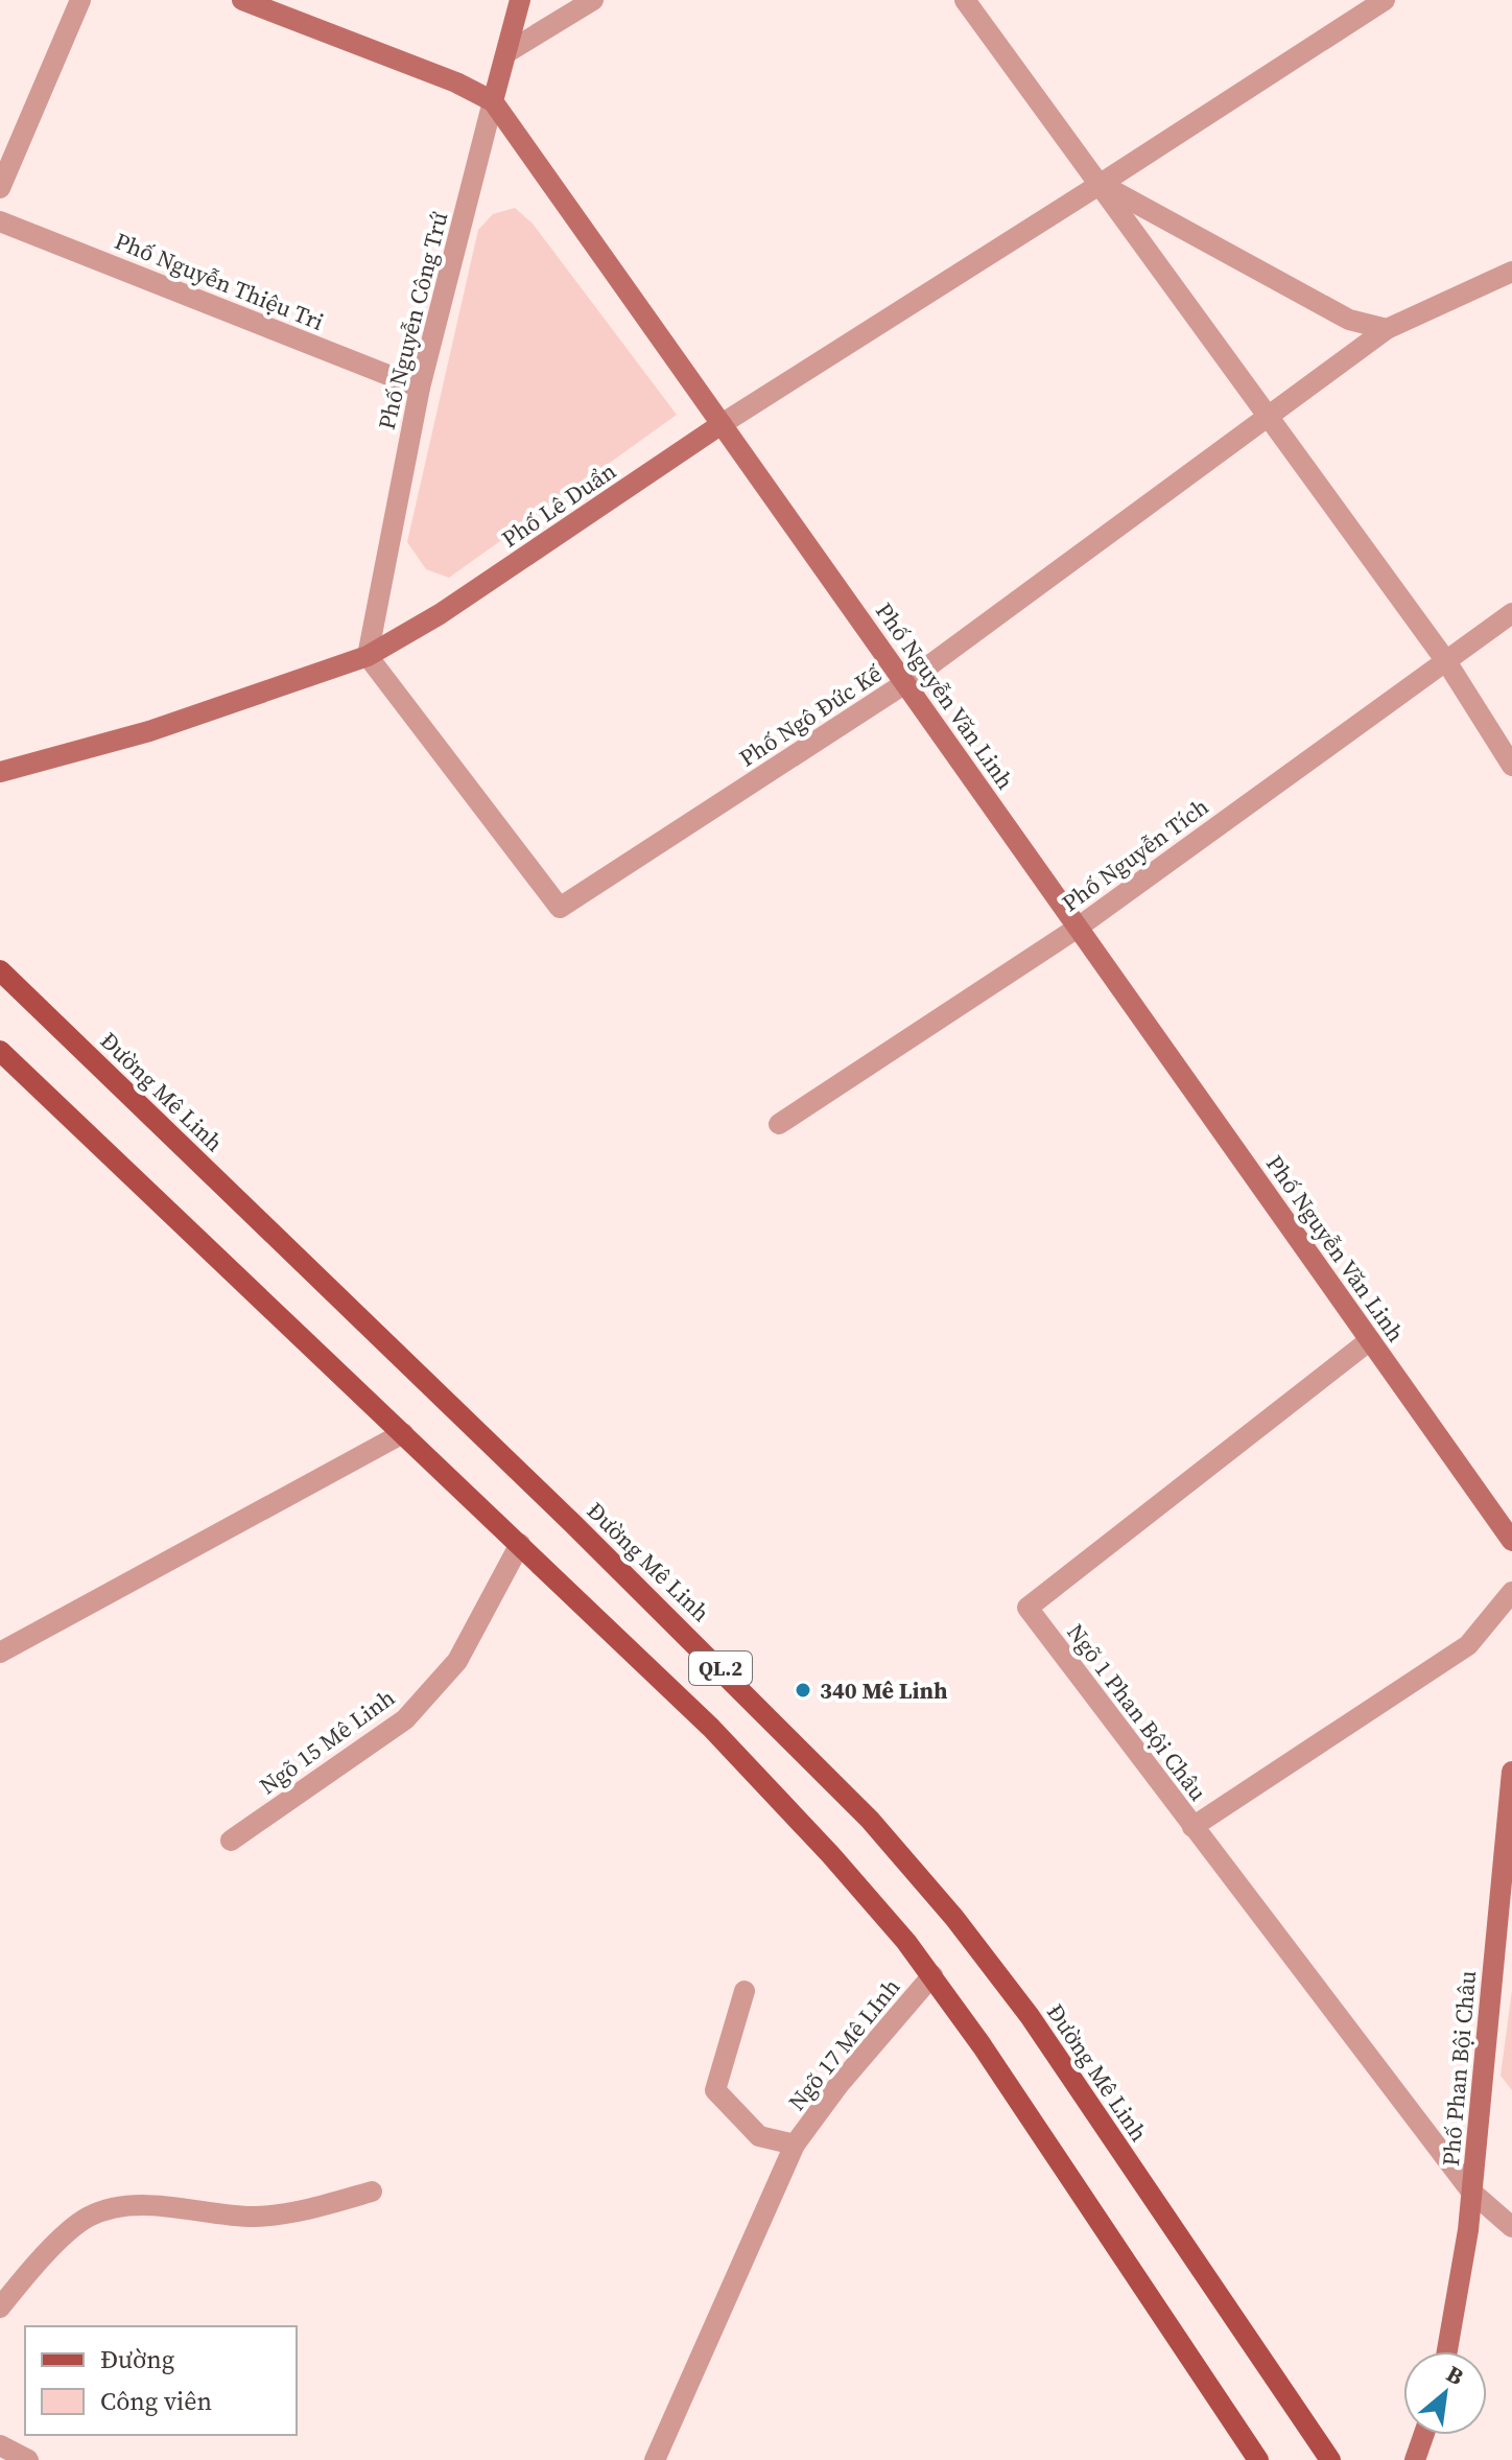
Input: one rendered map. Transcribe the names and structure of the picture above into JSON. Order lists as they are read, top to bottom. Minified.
{"streets":{"main road":["Đường Mê Linh","QL.2"],"street":["Phố Nguyễn Thiệu Tri","Phố Nguyễn Công Trứ","Phố Lê Duẩn","Phố Nguyễn Văn Linh","Phố Ngô Đức Kế","Phố Nguyễn Tích","Ngõ 1 Phan Bội Châu","Ngõ 15 Mê Linh","Ngõ 17 Mê LInh","Phố Phan Bội Châu"]},"crossings":[["Phố Nguyễn Thiệu Tri","Phố Nguyễn Công Trứ"],["Phố Nguyễn Công Trứ","Phố Lê Duẩn"],["Phố Nguyễn Công Trứ","Phố Nguyễn Văn Linh"],["Phố Nguyễn Công Trứ","Phố Ngô Đức Kế"],["Phố Lê Duẩn","Phố Nguyễn Văn Linh"],["Phố Lê Duẩn","Phố Ngô Đức Kế"],["Phố Nguyễn Văn Linh","Phố Ngô Đức Kế"],["Phố Nguyễn Văn Linh","Phố Nguyễn Tích"],["Phố Nguyễn Văn Linh","Ngõ 1 Phan Bội Châu"],["QL.2","Ngõ 15 Mê Linh"],["QL.2","Ngõ 17 Mê LInh"],["Ngõ 1 Phan Bội Châu","Phố Phan Bội Châu"]],"places":["340 Mê Linh"],"legend":["Đường","Công viên"],"north":"top right"}
